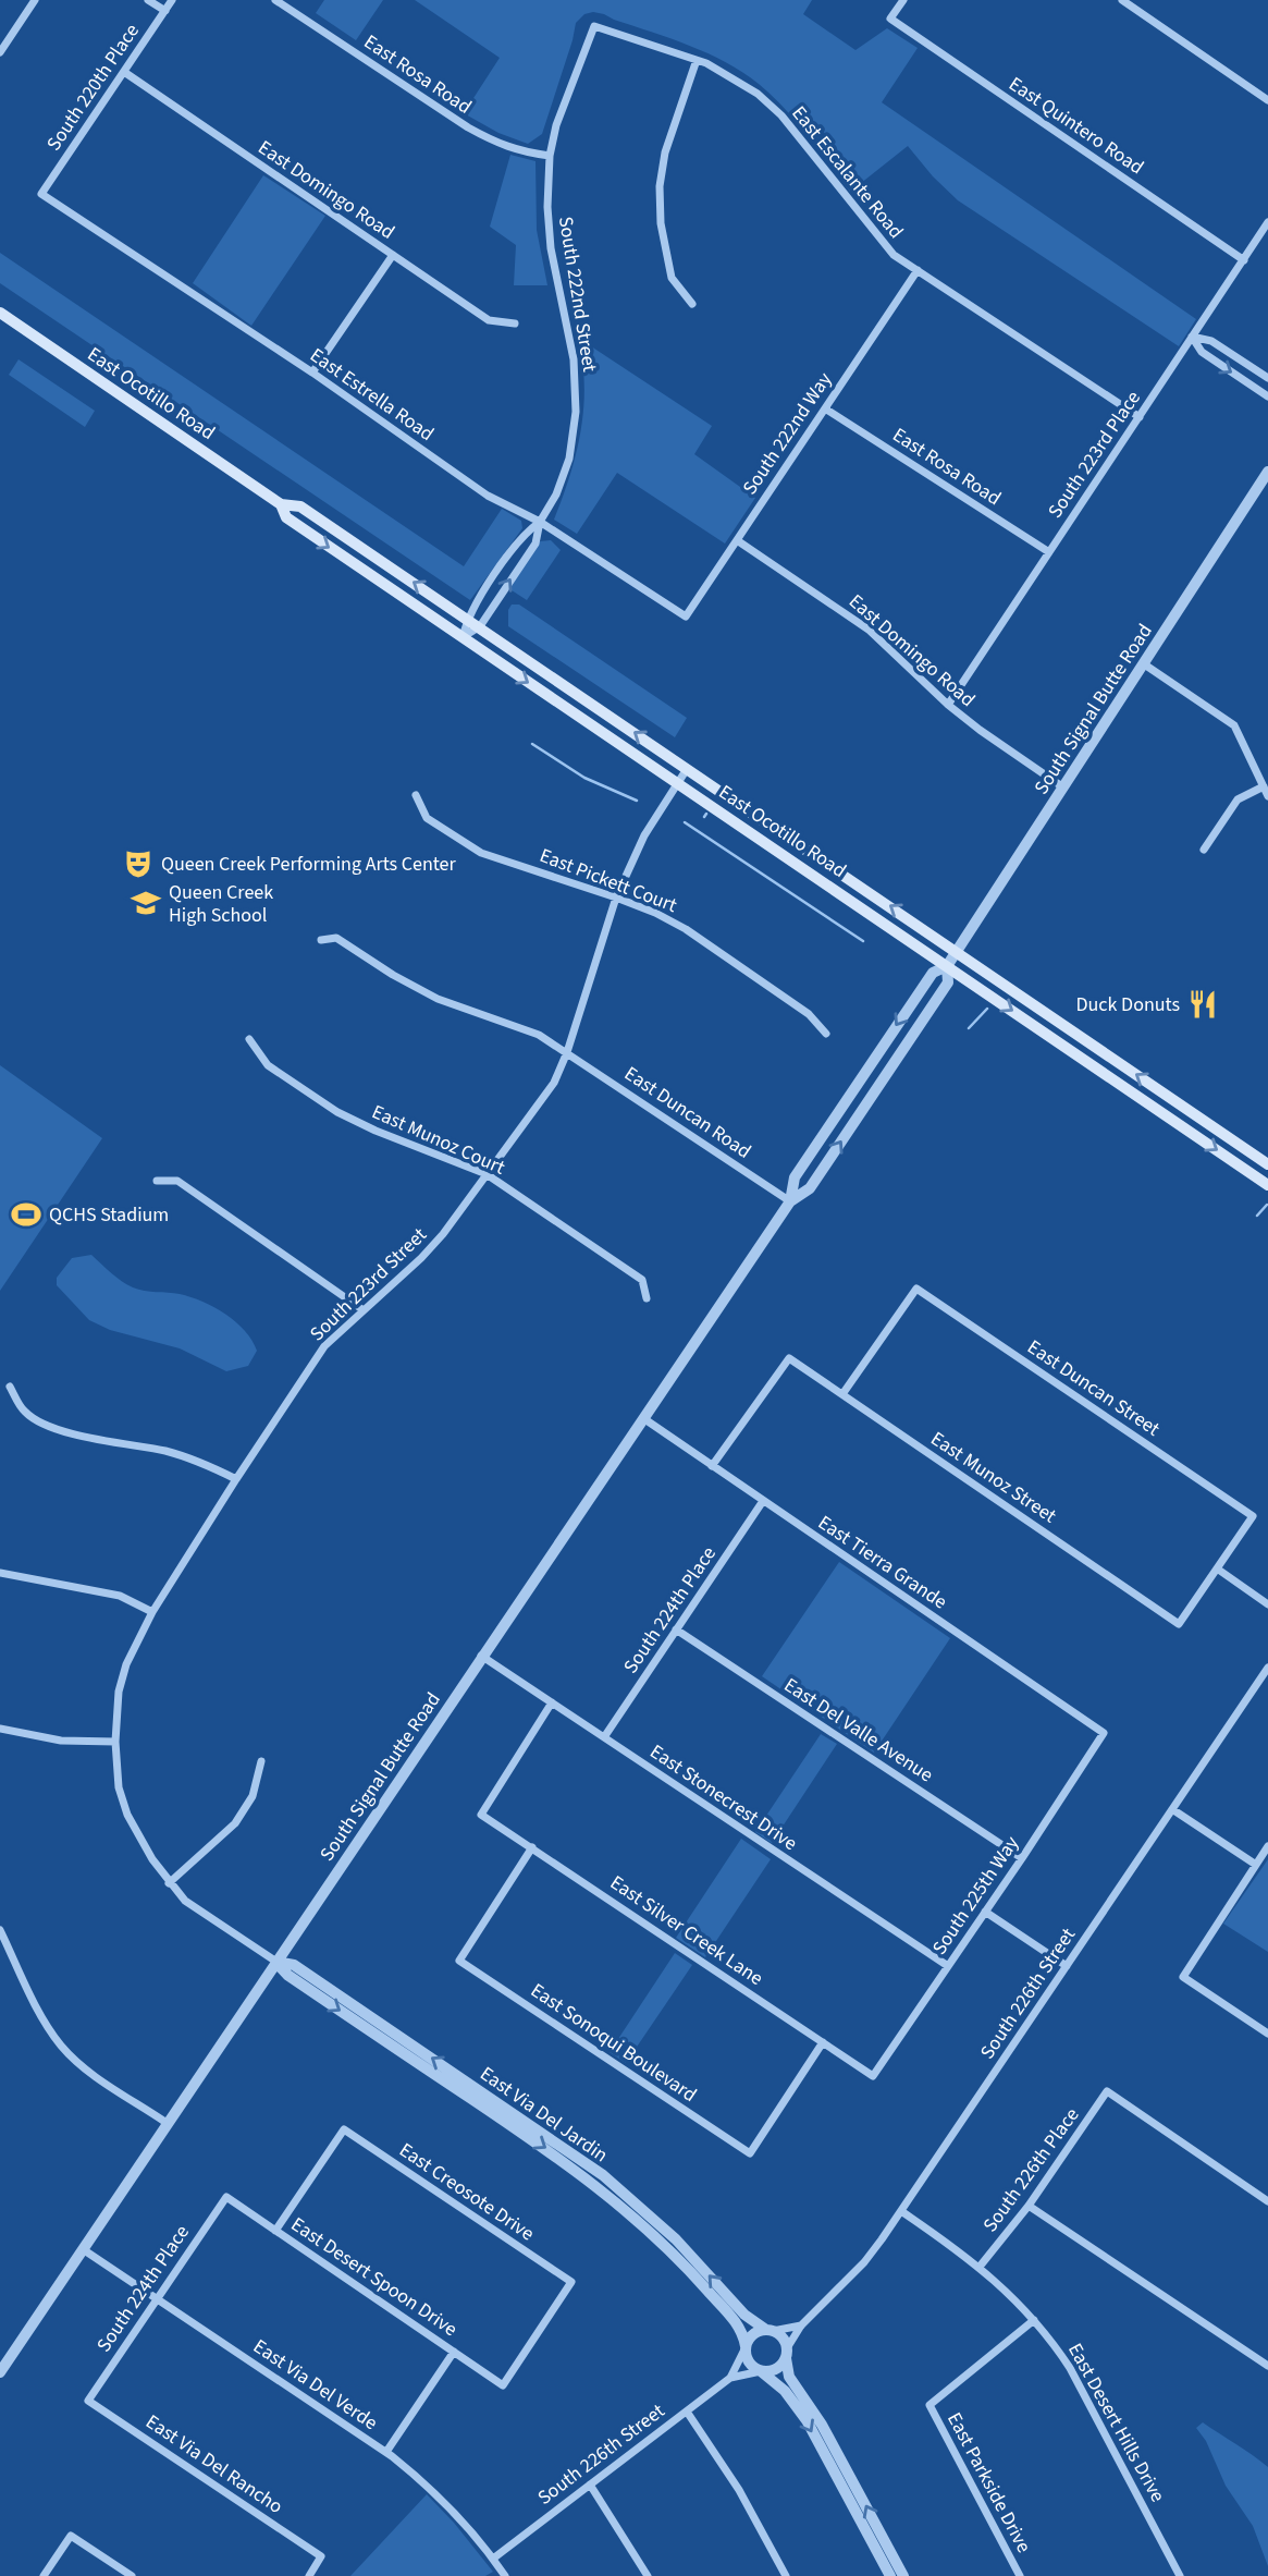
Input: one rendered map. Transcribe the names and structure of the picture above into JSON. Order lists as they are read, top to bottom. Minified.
{"streets":{"main road":["East Ocotillo Road"],"street":["East Rosa Road","South 220th Place","East Quintero Road","East Escalante Road","East Domingo Road","South 222nd Street","East Estrella Road","South 222nd Way","South 223rd Place","South Signal Butte Road","East Pickett Court","East Duncan Road","East Munoz Court","South 223rd Street","East Duncan Street","East Munoz Street","East Tierra Grande","South 224th Place","East Del Valle Avenue","East Stonecrest Drive","South 225th Way","East Silver Creek Lane","South 226th Street","East Sonoqui Boulevard","East Via Del Jardin","South 226th Place","East Creosote Drive","East Desert Spoon Drive","East Via Del Verde","East Desert Hills Drive","East Via Del Rancho","East Parkside Drive"]},"crossings":[["East Rosa Road","South 222nd Street"],["East Rosa Road","South 222nd Way"],["East Rosa Road","South 223rd Place"],["South 220th Place","East Domingo Road"],["South 220th Place","East Estrella Road"],["East Quintero Road","South 223rd Place"],["East Escalante Road","South 222nd Street"],["East Escalante Road","South 222nd Way"],["East Escalante Road","South 223rd Place"],["East Domingo Road","South 222nd Way"],["East Domingo Road","South 223rd Place"],["East Domingo Road","South Signal Butte Road"],["South 222nd Street","East Ocotillo Road"],["South 222nd Street","East Estrella Road"],["East Ocotillo Road","South Signal Butte Road"],["East Ocotillo Road","South 223rd Street"],["East Estrella Road","South 222nd Way"],["South Signal Butte Road","East Duncan Road"],["South Signal Butte Road","East Tierra Grande"],["South Signal Butte Road","East Stonecrest Drive"],["South Signal Butte Road","East Via Del Jardin"],["South Signal Butte Road","East Via Del Verde"],["East Pickett Court","South 223rd Street"],["East Duncan Road","South 223rd Street"],["East Munoz Court","South 223rd Street"],["South 223rd Street","East Via Del Jardin"],["East Duncan Street","East Munoz Street"],["East Munoz Street","East Tierra Grande"],["East Tierra Grande","South 224th Place"],["East Tierra Grande","South 225th Way"],["South 224th Place","East Del Valle Avenue"],["South 224th Place","East Stonecrest Drive"],["South 224th Place","East Desert Spoon Drive"],["South 224th Place","East Via Del Verde"],["South 224th Place","East Via Del Rancho"],["East Del Valle Avenue","South 225th Way"],["East Stonecrest Drive","South 225th Way"],["East Stonecrest Drive","East Silver Creek Lane"],["South 225th Way","East Silver Creek Lane"],["East Silver Creek Lane","East Sonoqui Boulevard"],["South 226th Street","East Via Del Jardin"],["South 226th Street","East Via Del Verde"],["South 226th Street","East Desert Hills Drive"],["South 226th Place","East Desert Hills Drive"],["East Creosote Drive","East Desert Spoon Drive"],["East Desert Hills Drive","East Parkside Drive"]],"places":{"theatre":["Queen Creek Performing Arts Center"],"school or university":["Queen Creek High School"],"restaurant":["Duck Donuts"],"sports":["QCHS Stadium"]}}
